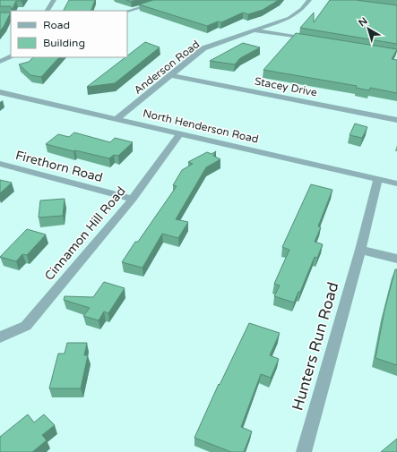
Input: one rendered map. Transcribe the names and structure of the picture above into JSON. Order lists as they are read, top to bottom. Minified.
{"streets":{"street":["Anderson Road","Stacey Drive","North Henderson Road","Firethorn Road","Cinnamon Hill Road","Hunters Run Road"]},"crossings":[["Anderson Road","Stacey Drive"],["Anderson Road","North Henderson Road"],["North Henderson Road","Cinnamon Hill Road"],["North Henderson Road","Hunters Run Road"],["Firethorn Road","Cinnamon Hill Road"]],"legend":["Road","Building"],"north":"top left"}
